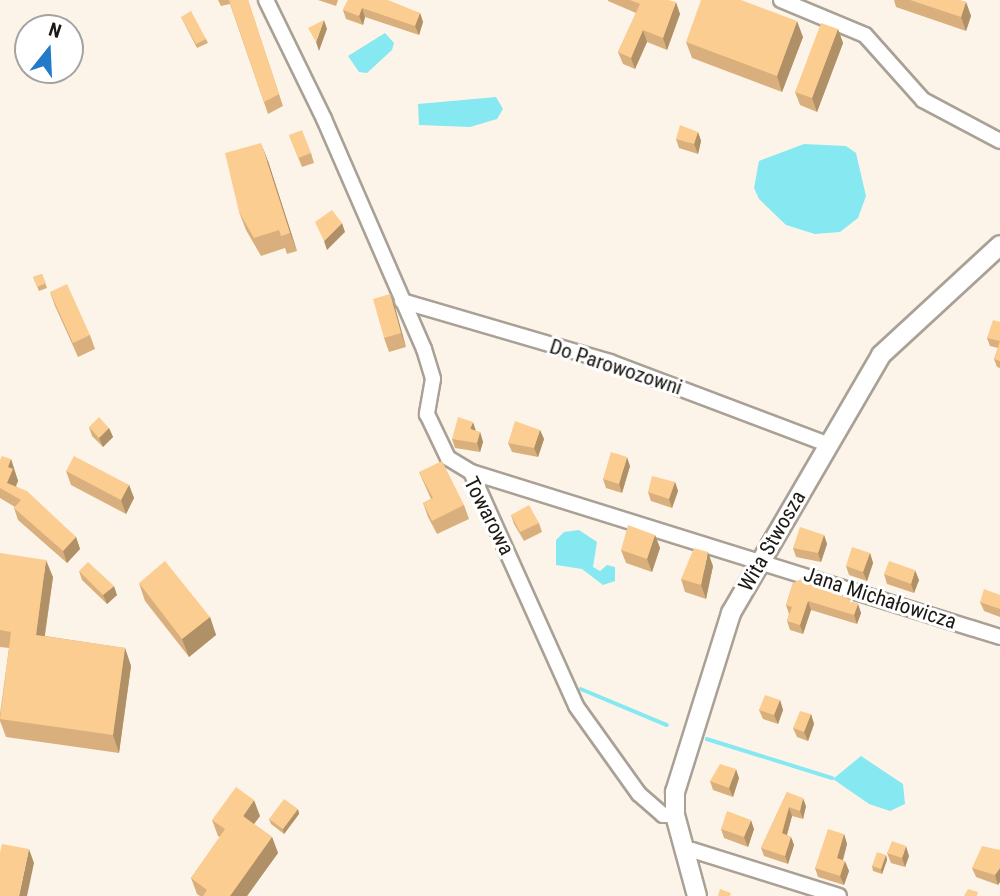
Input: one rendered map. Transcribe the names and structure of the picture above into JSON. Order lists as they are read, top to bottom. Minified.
{"streets":{"street":["Do Parowozowni","Towarowa","Wita Stwosza","Jana Michałowicza"]},"crossings":[["Do Parowozowni","Towarowa"],["Do Parowozowni","Wita Stwosza"],["Towarowa","Wita Stwosza"],["Towarowa","Jana Michałowicza"],["Wita Stwosza","Jana Michałowicza"]],"north":"top"}
